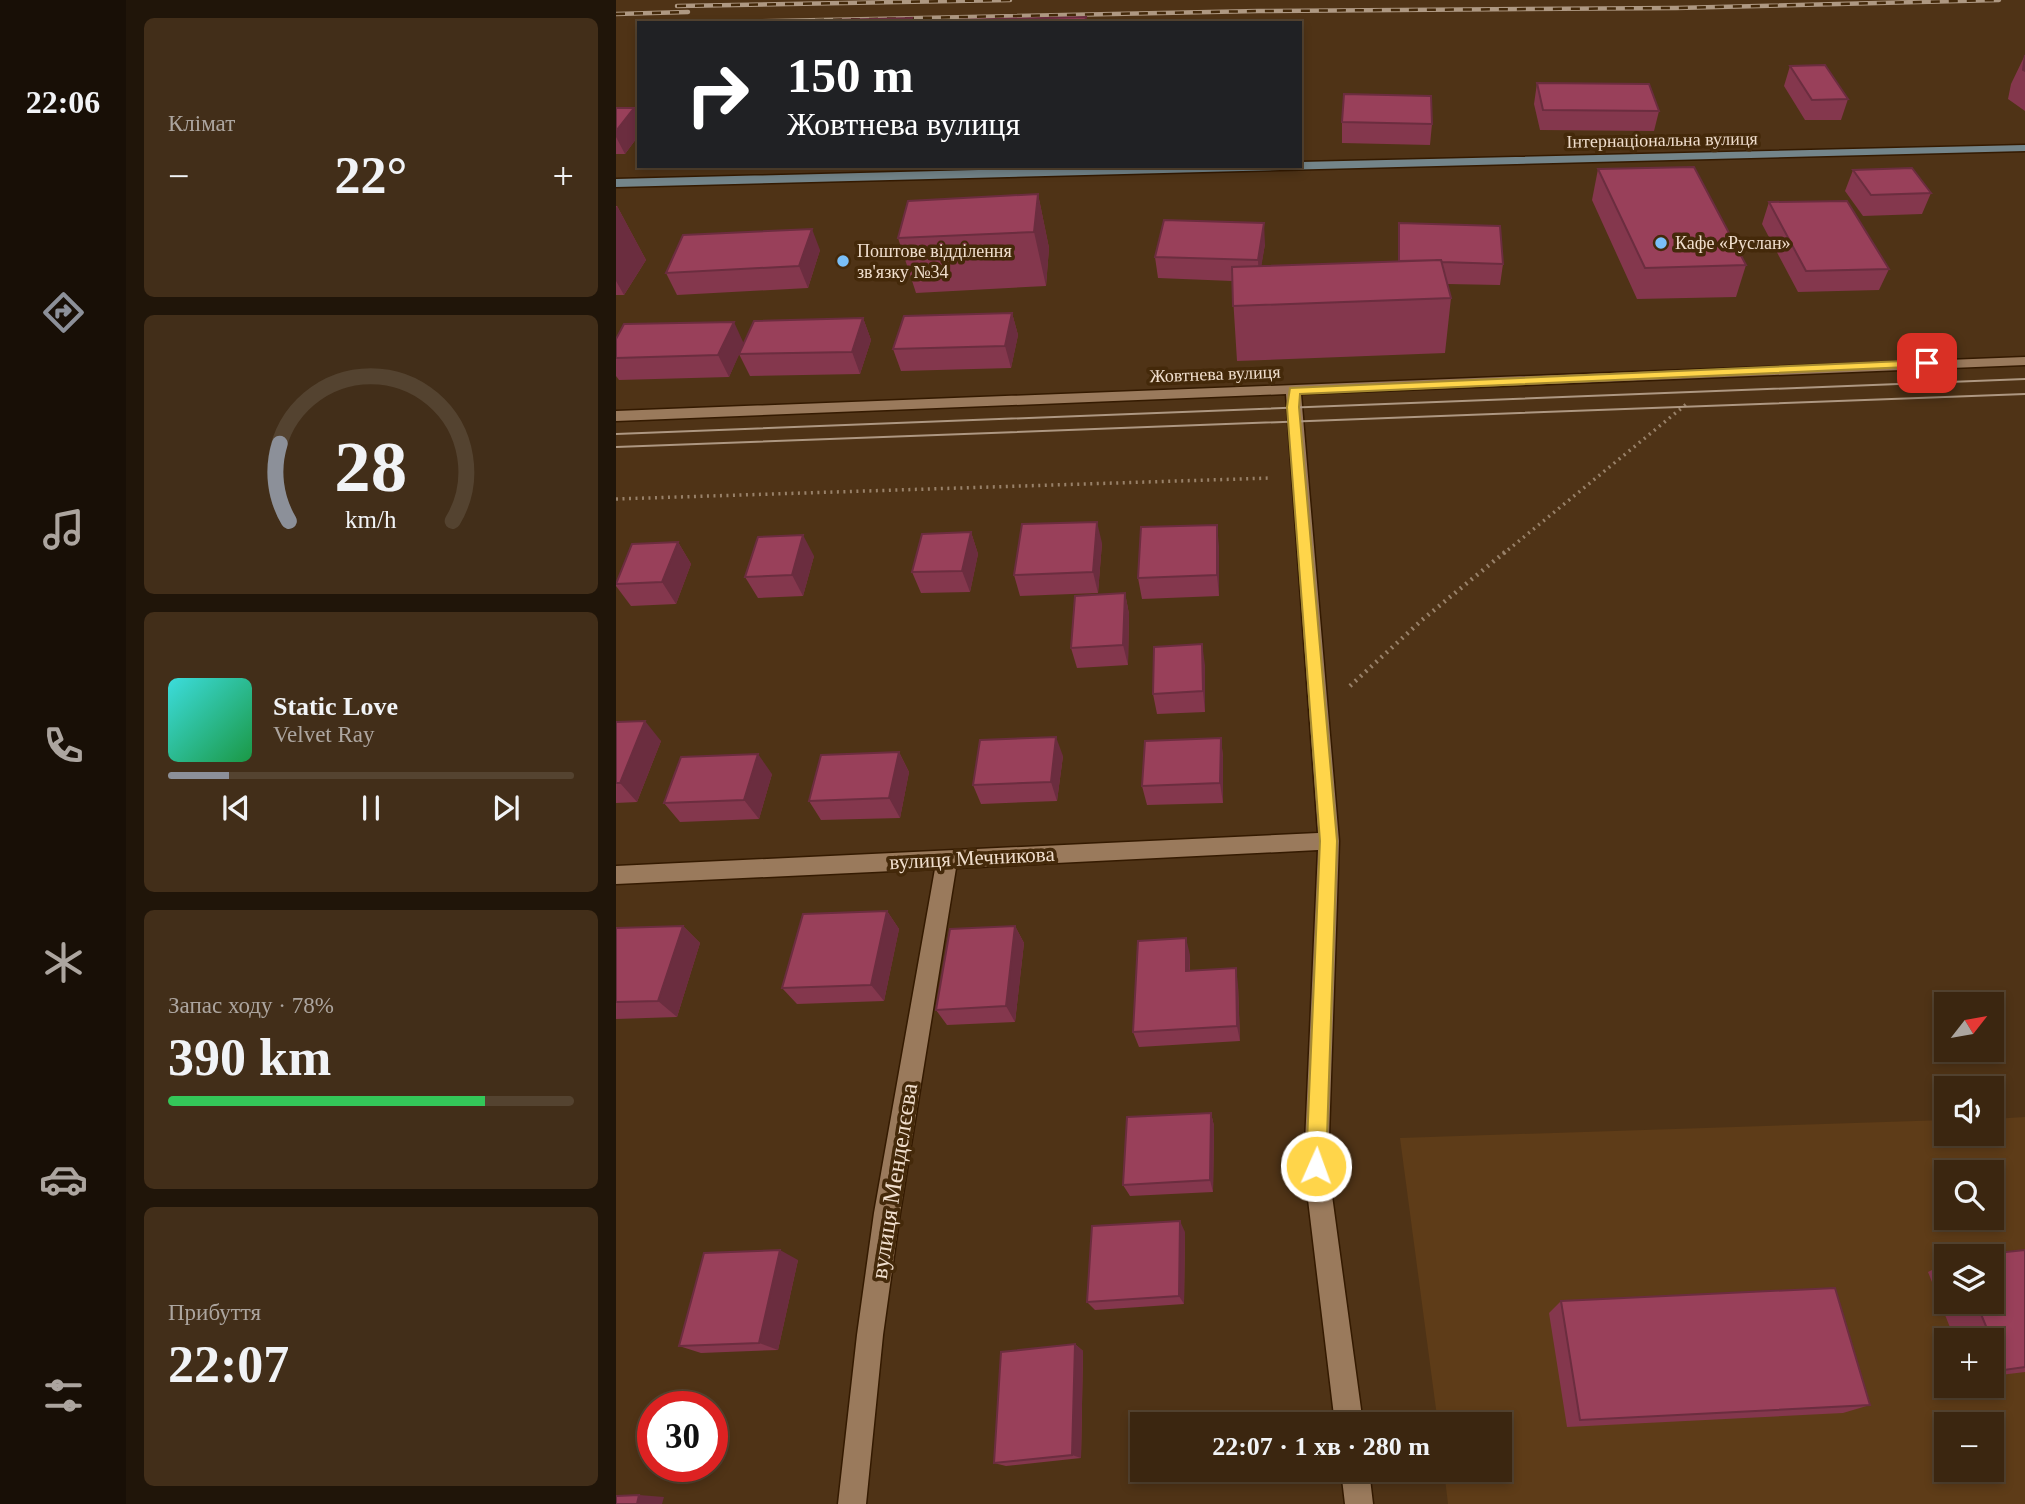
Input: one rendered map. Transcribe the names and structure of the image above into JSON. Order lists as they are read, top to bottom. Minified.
{"streets":{"main road":["Інтернаціональна вулиця"],"street":["Жовтнева вулиця","вулиця Мечникова","вулиця Менделєєва"]},"crossings":[["вулиця Мечникова","вулиця Менделєєва"]],"places":["Кафе «Руслан»","Поштове відділення зв'язку №34"],"north":"top right","page":{"tabs":"22:06","tile":["Клімат",["Запас ходу · 78%","390 km"],["Прибуття","22:07"]],"turn":["150 m","Жовтнева вулиця"],"heat":["−","22°","+"],"song":["Static Love","Velvet Ray"],"map_buttons":["+","−"],"limit":"30","trip":"22:07 · 1 хв · 280 m","gauge":["28","km/h"]}}
